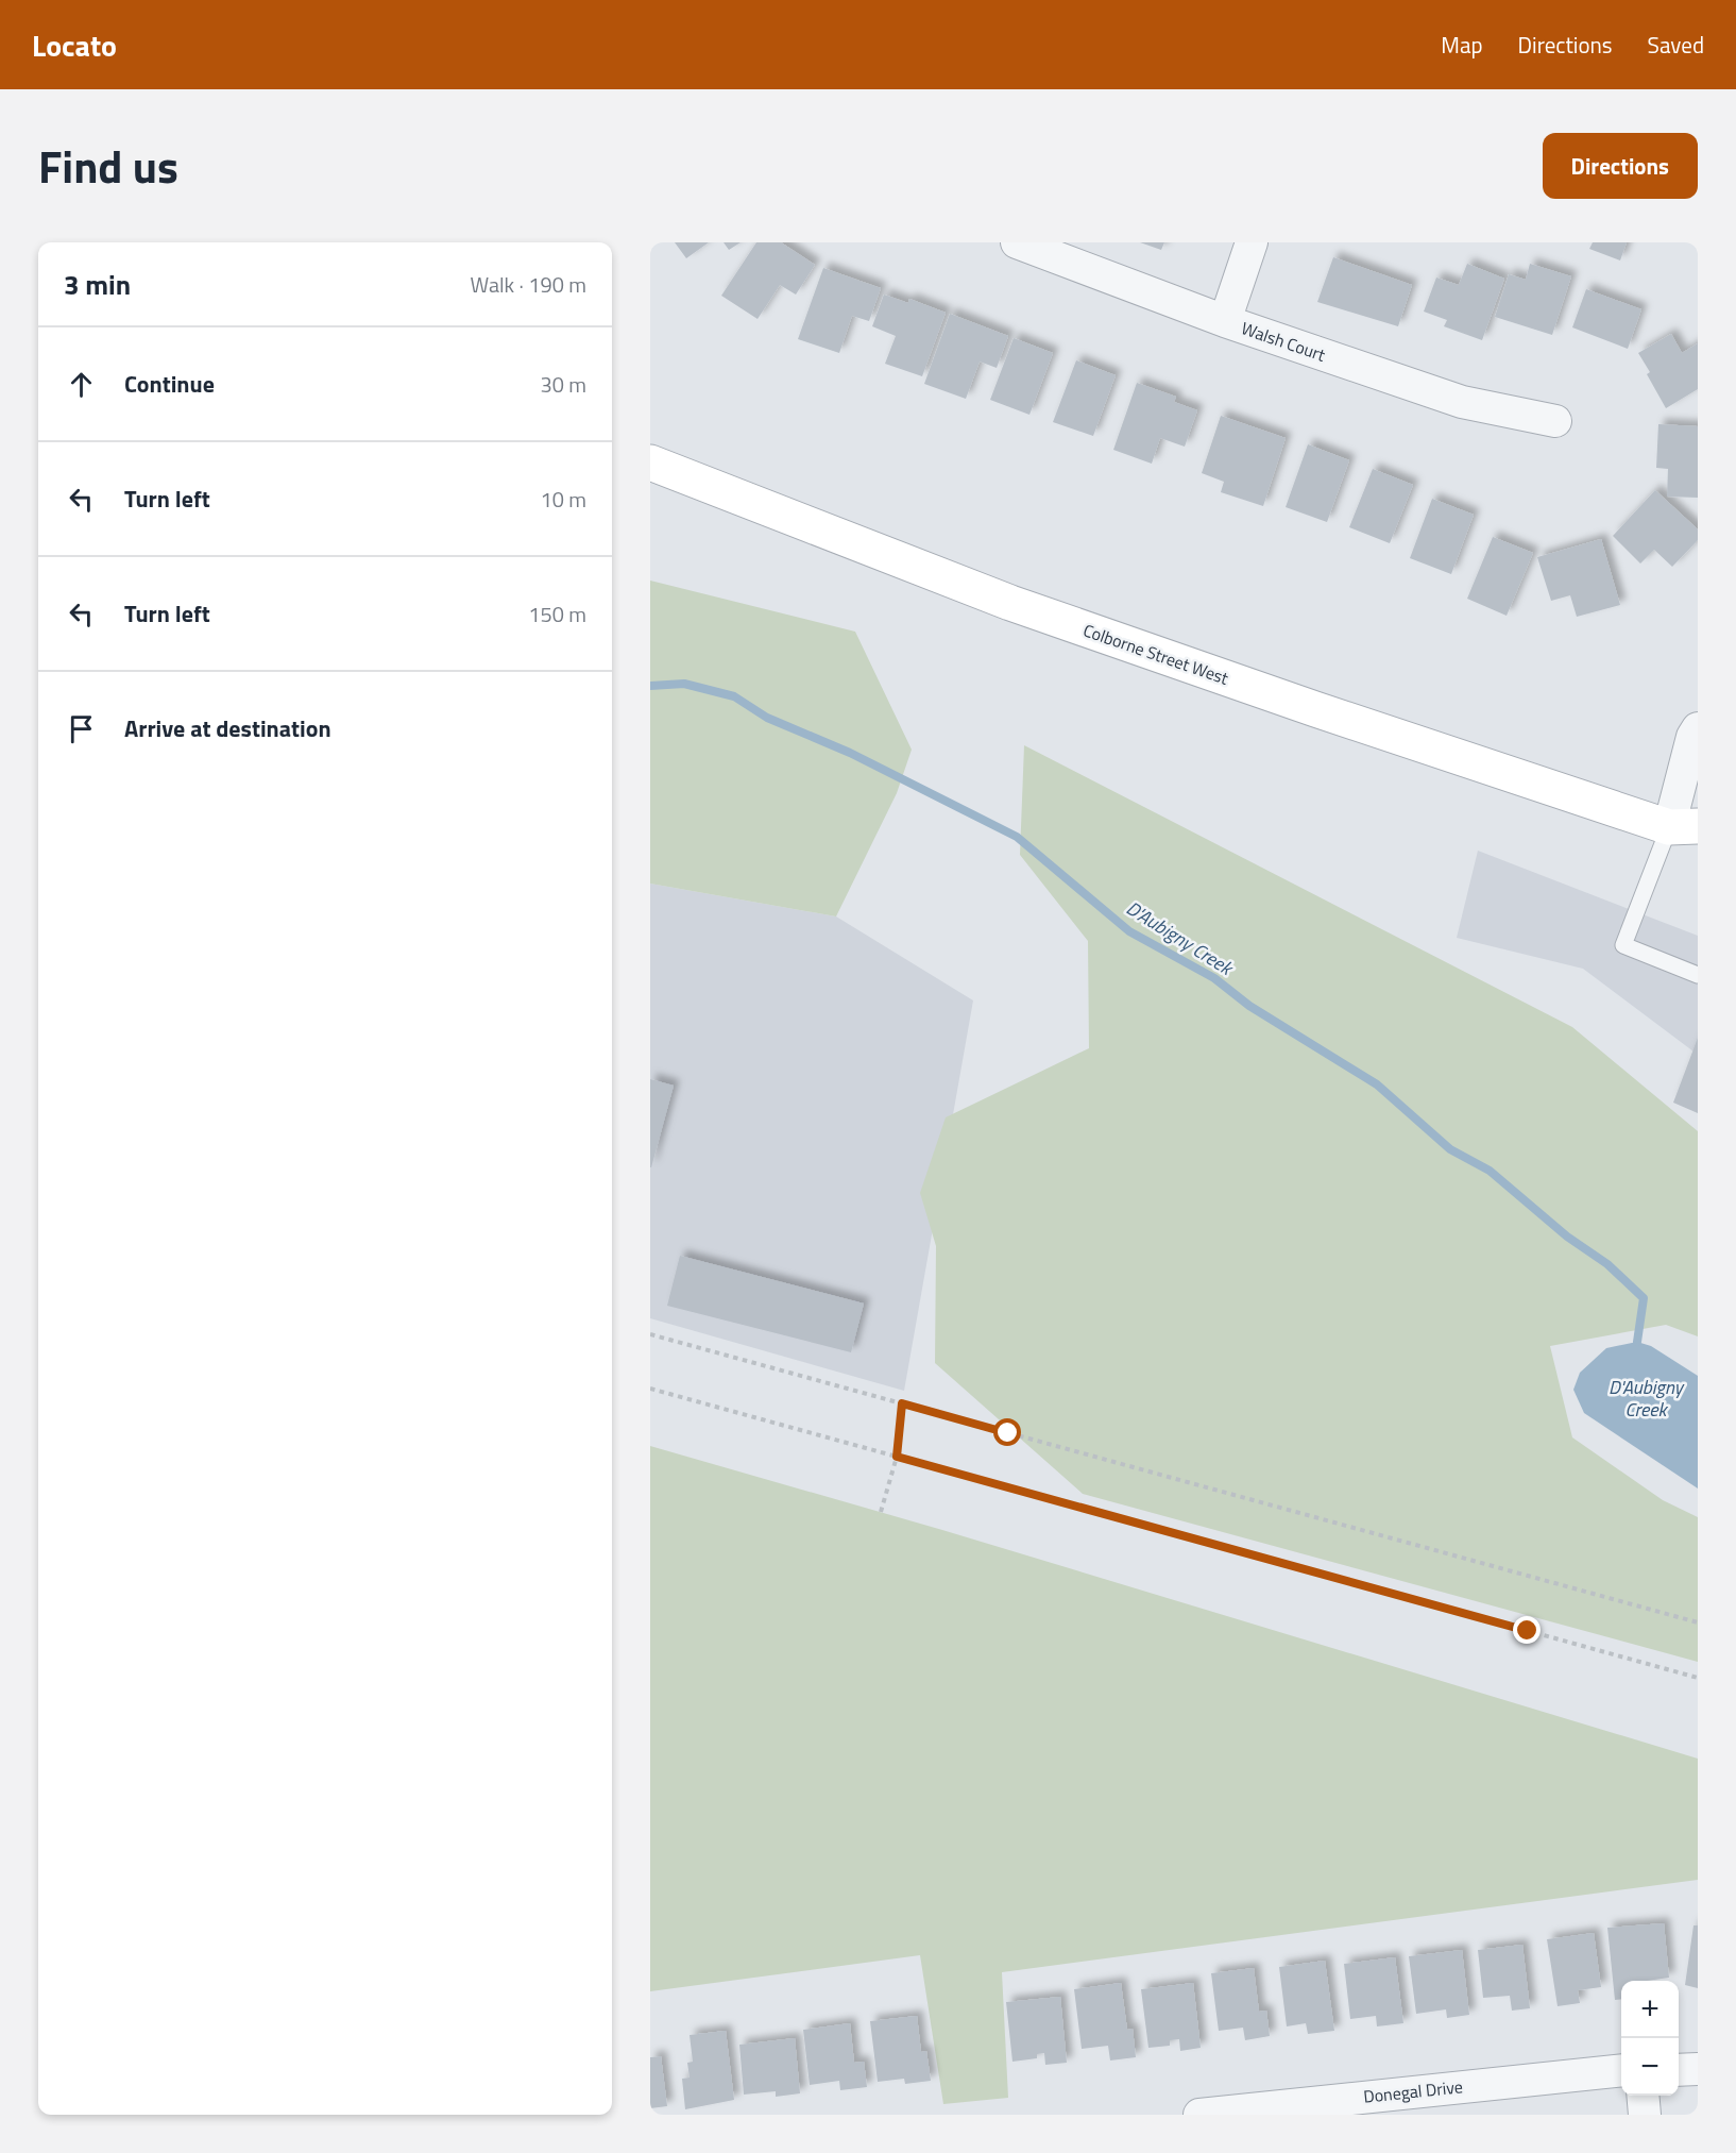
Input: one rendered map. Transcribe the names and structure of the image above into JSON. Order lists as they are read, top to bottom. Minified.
{"streets":{"main road":["Colborne Street West"],"street":["Walsh Court","Donegal Drive"]},"water":["D'Aubigny Creek"],"page":{"header":"Locato","nav":["Map","Directions","Saved"],"title":"Find us","buttons":"Directions","heading":["3 min","Walk · 190 m"],"list":[["Continue","30 m"],["Turn left","10 m"],["Turn left","150 m"],"Arrive at destination"],"map_buttons":["+","−"]}}
